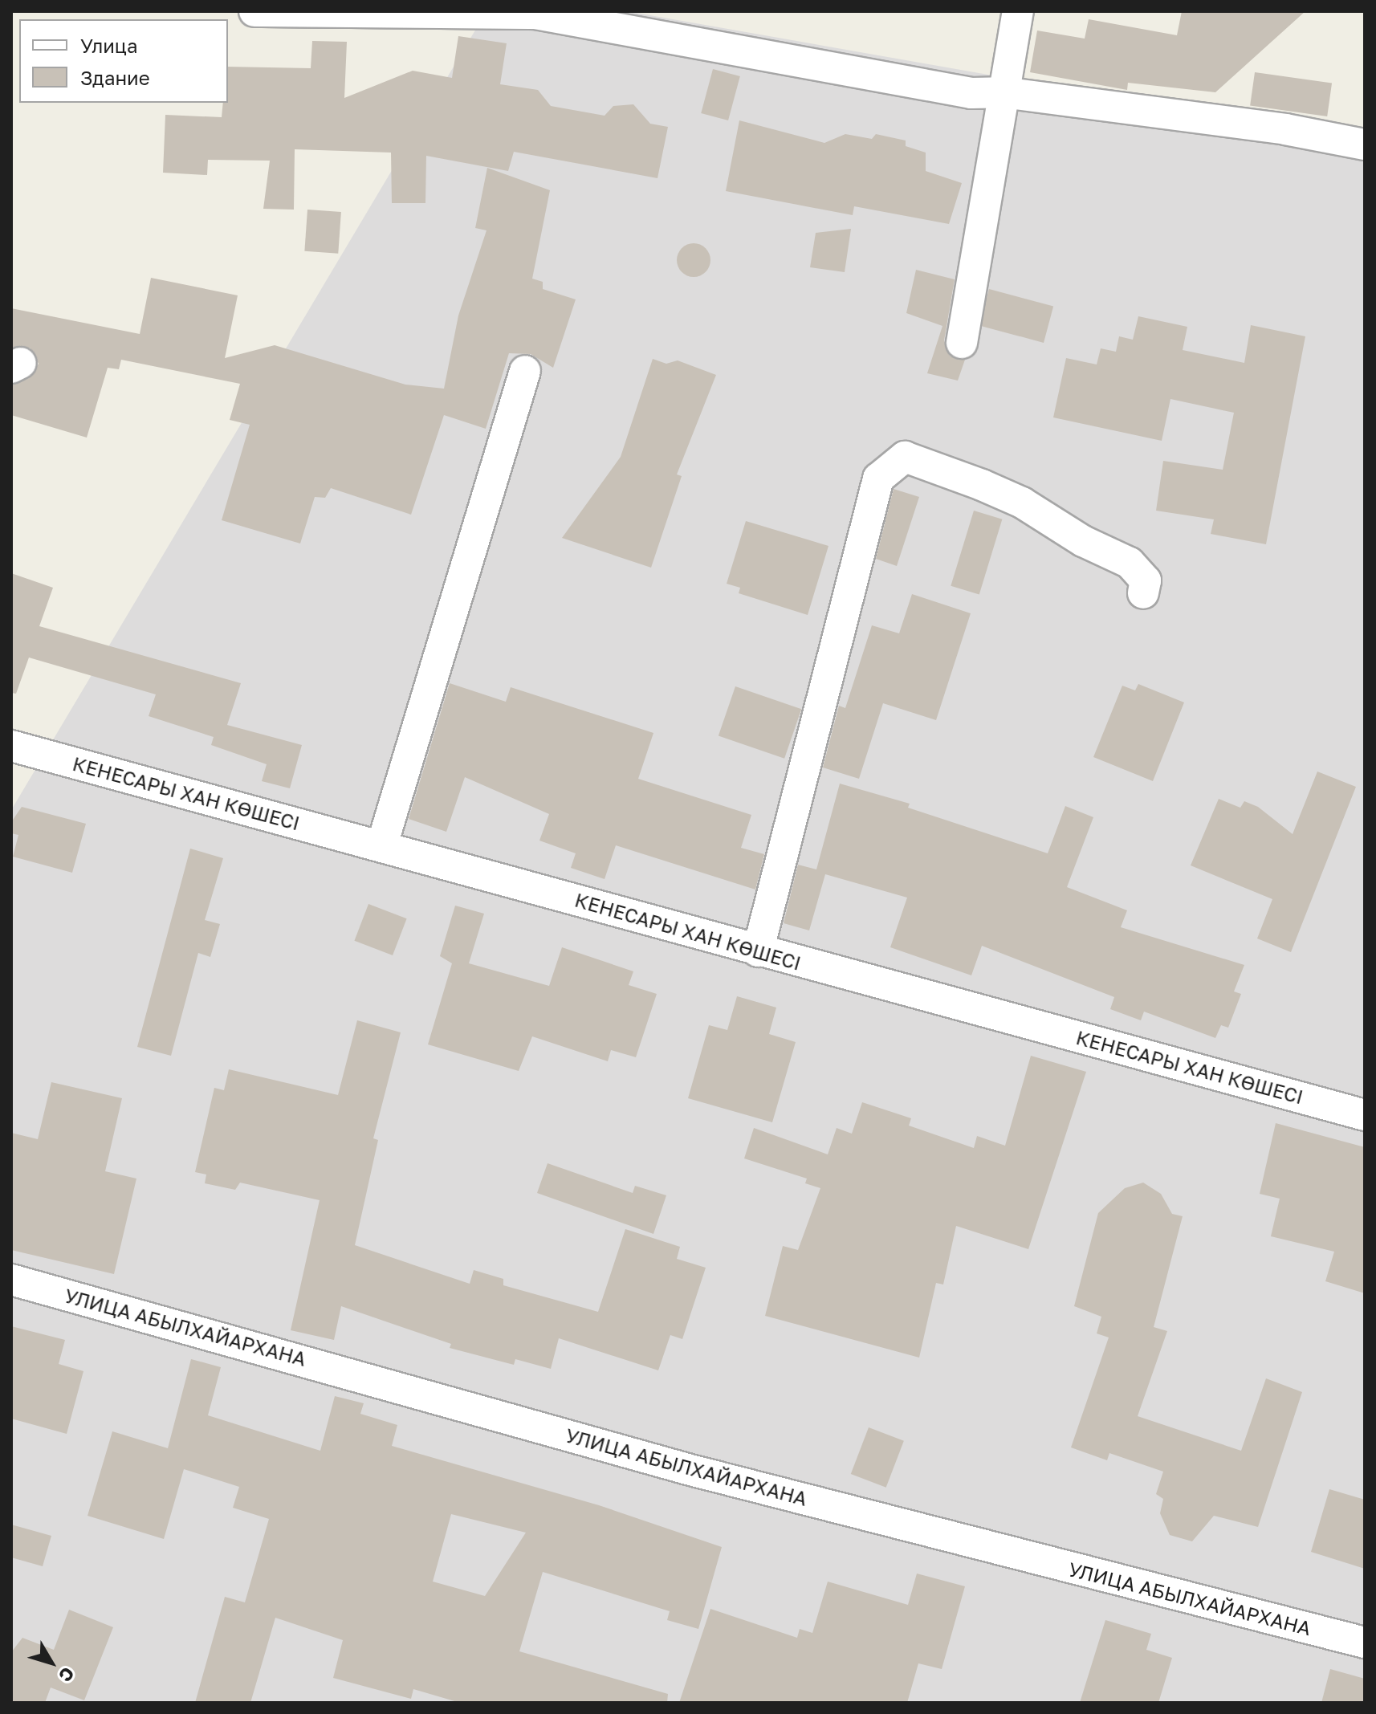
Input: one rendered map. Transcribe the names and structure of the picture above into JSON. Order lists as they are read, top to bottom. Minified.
{"streets":{"street":["КЕНЕСАРЫ ХАН КӨШЕСІ","УЛИЦА АБЫЛХАЙАРХАНА"]},"legend":["Улица","Здание"],"north":"bottom right"}
